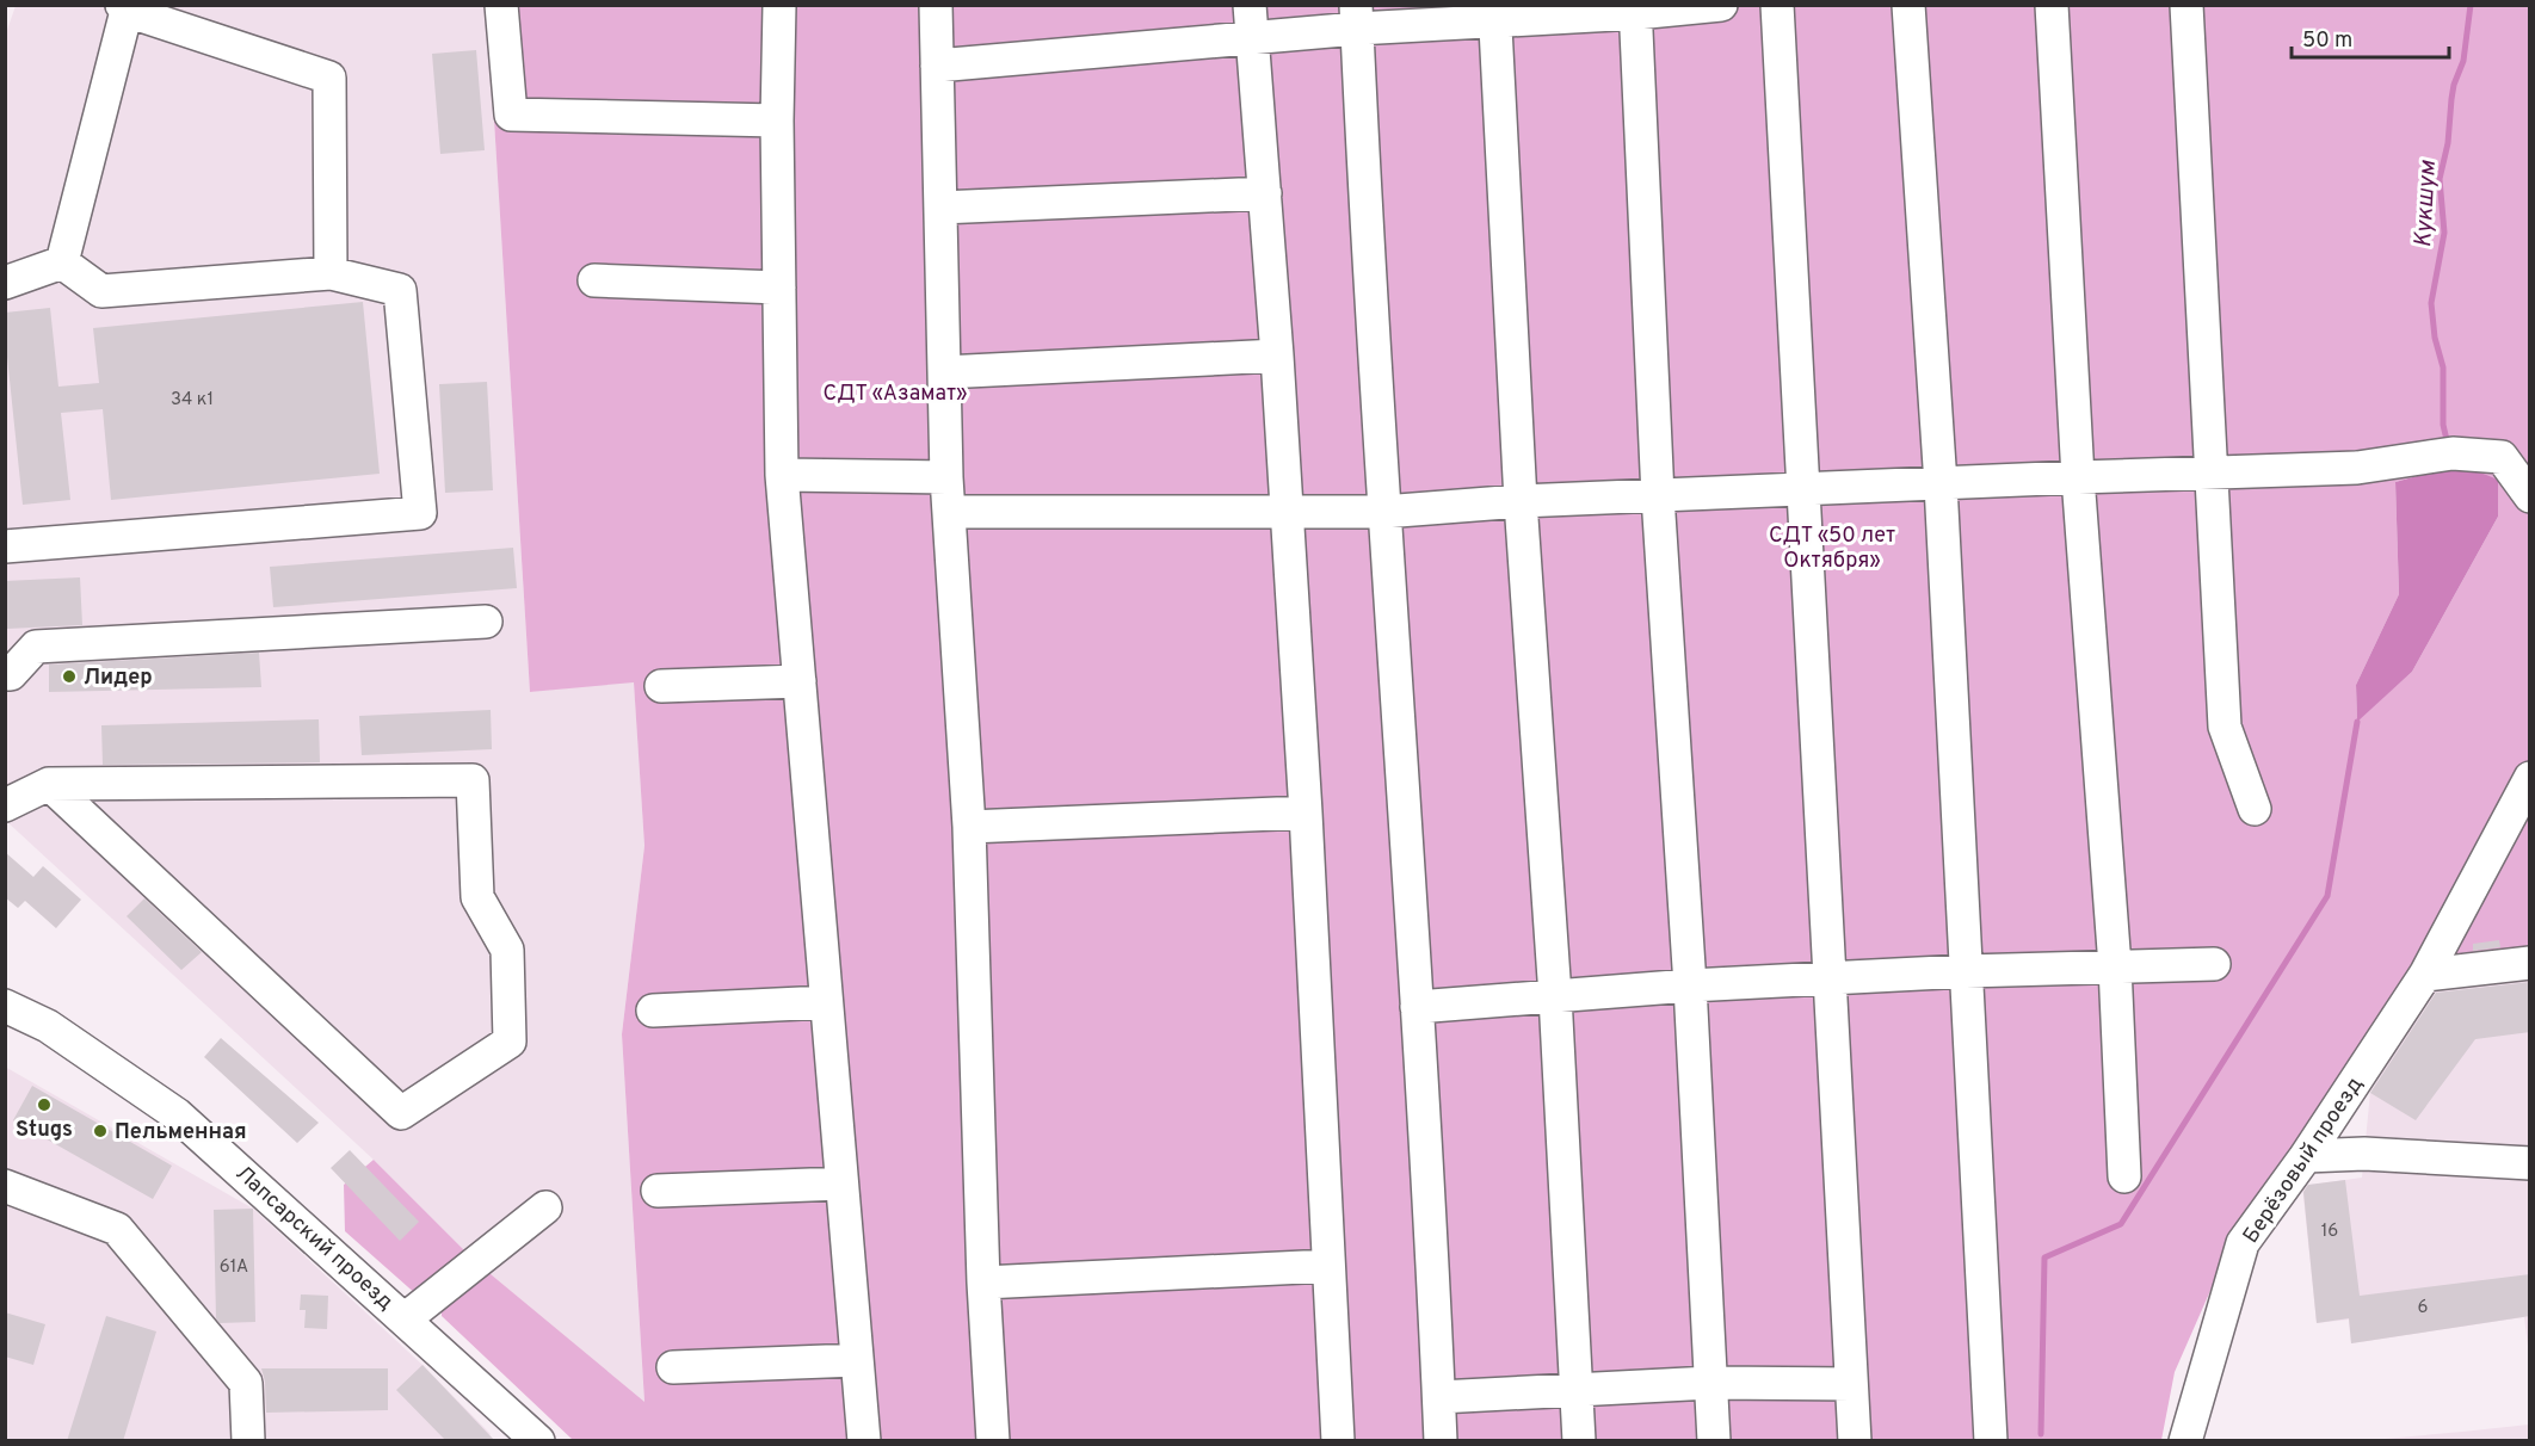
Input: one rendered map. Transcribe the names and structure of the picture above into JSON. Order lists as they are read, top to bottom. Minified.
{"streets":{"street":["Берёзовый проезд","Лапсарский проезд"]},"water":["Кукшум"],"parks":["СДТ «Азамат»","СДТ «50 лет Октября»"],"places":["Лидер","Stugs","Пельменная"],"house_numbers":["34 к1","16","61А","6"],"scale_bar":"50 m"}
